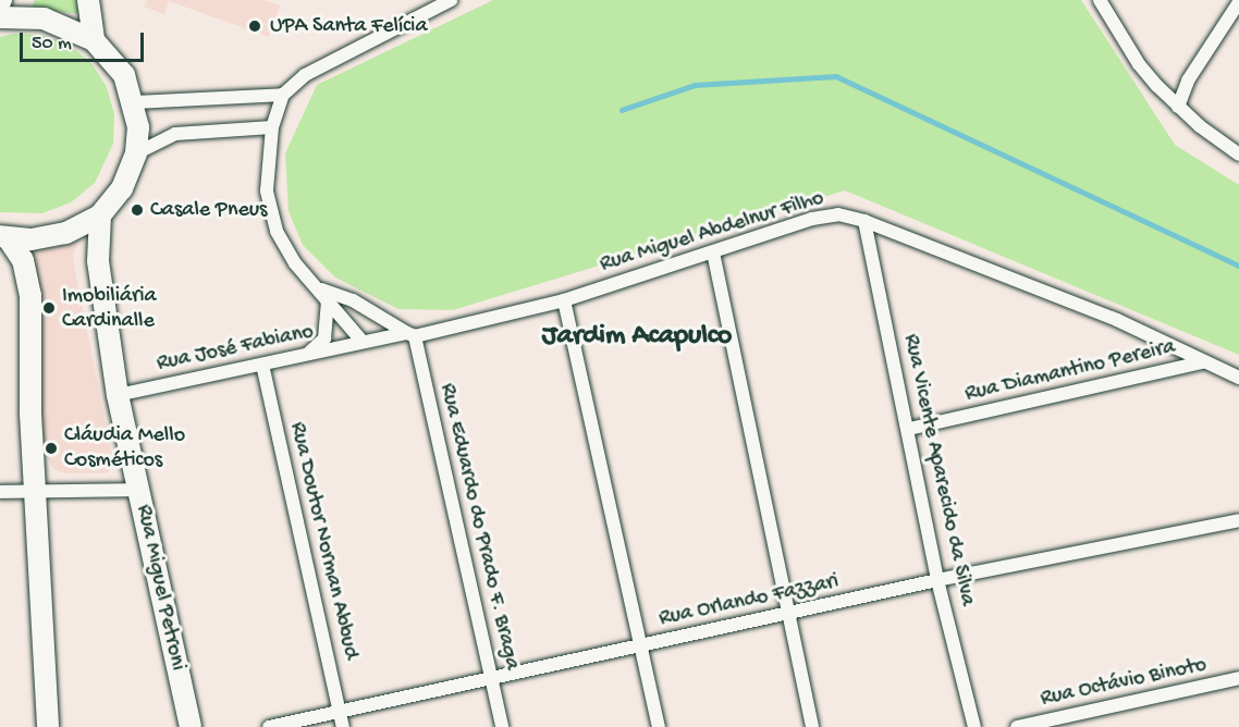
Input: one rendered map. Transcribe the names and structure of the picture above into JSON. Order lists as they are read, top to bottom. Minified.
{"streets":{"main road":["Rua Miguel Petroni"],"street":["Rua Miguel Abdelnur Filho","Rua José Fabiano","Rua Diamantino Pereira","Rua Vicente Aparecido da Silva","Rua Eduardo do Prado F. Braga","Rua Doutor Norman Abbud","Rua Orlando Fazzari","Rua Octávio Binoto"]},"crossings":[["Rua Miguel Abdelnur Filho","Rua José Fabiano"],["Rua Miguel Abdelnur Filho","Rua Diamantino Pereira"],["Rua Miguel Abdelnur Filho","Rua Vicente Aparecido da Silva"],["Rua Miguel Abdelnur Filho","Rua Eduardo do Prado F. Braga"],["Rua José Fabiano","Rua Doutor Norman Abbud"],["Rua José Fabiano","Rua Miguel Petroni"],["Rua Diamantino Pereira","Rua Vicente Aparecido da Silva"],["Rua Vicente Aparecido da Silva","Rua Orlando Fazzari"],["Rua Eduardo do Prado F. Braga","Rua Orlando Fazzari"],["Rua Doutor Norman Abbud","Rua Orlando Fazzari"]],"districts":["Jardim Acapulco"],"places":["UPA Santa Felícia","Casale Pneus","Imobiliária Cardinalle","Cláudia Mello Cosméticos"],"scale_bar":"50 m"}
